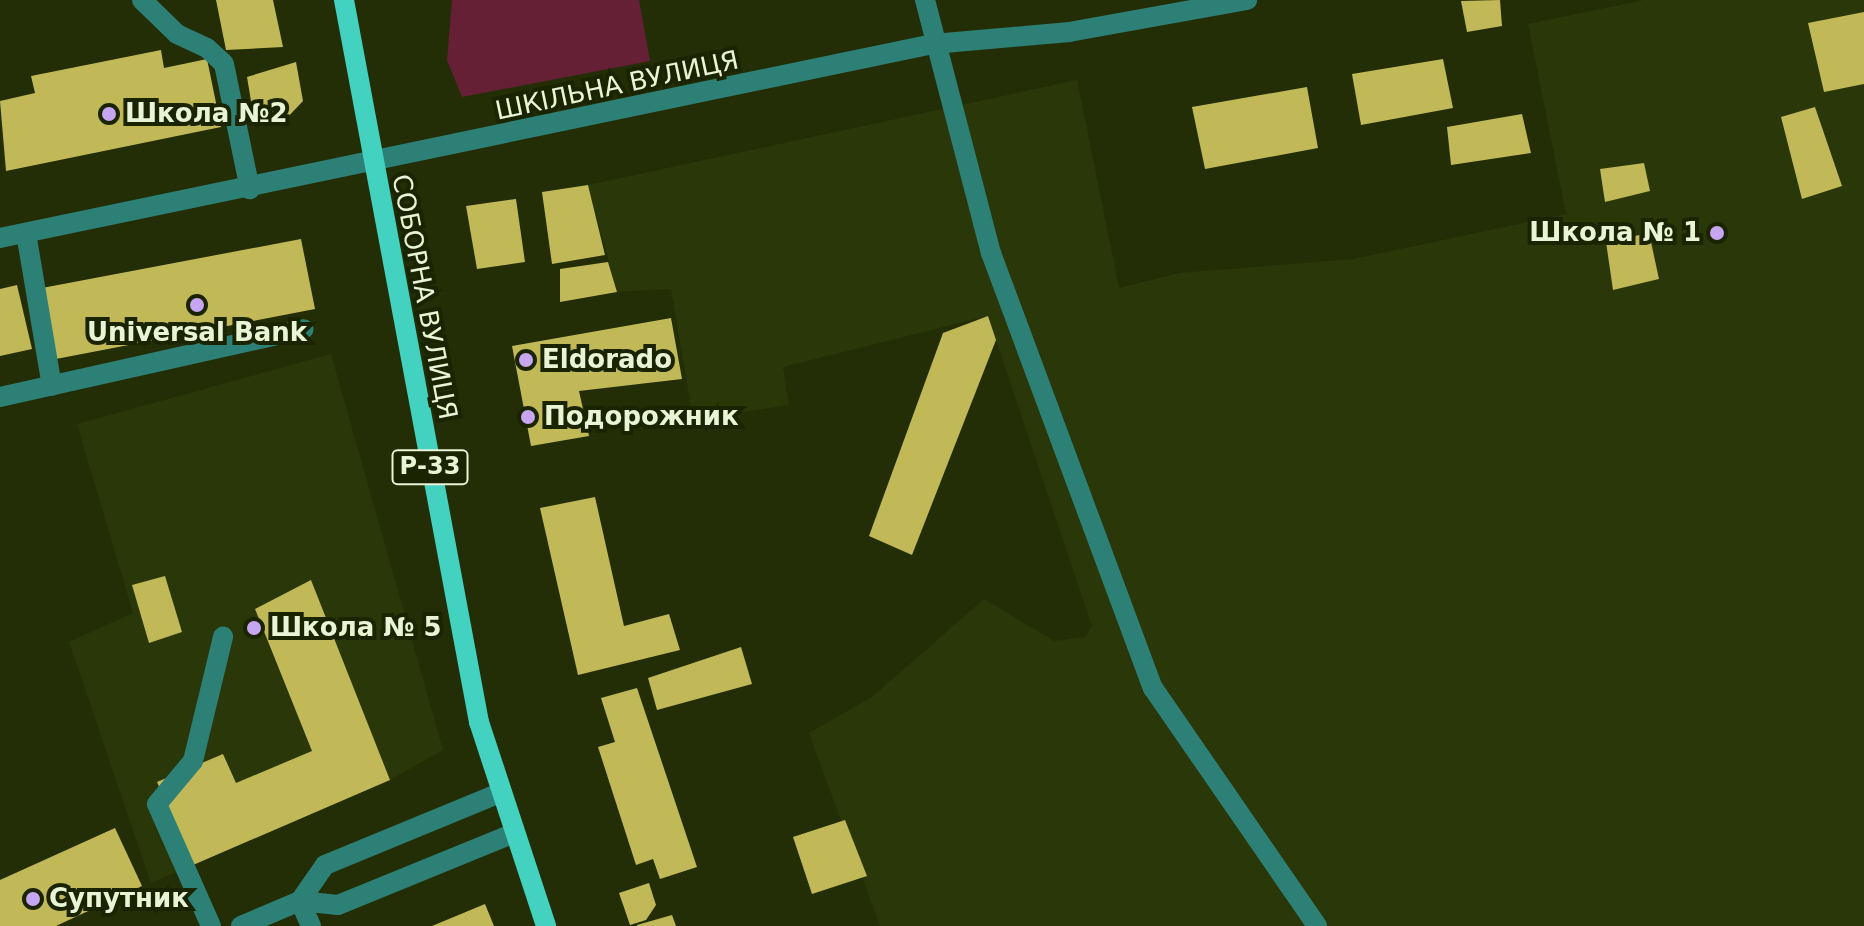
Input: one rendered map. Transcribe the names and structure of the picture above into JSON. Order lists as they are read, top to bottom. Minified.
{"streets":{"main road":["СОБОРНА ВУЛИЦЯ","Р-33"],"street":["ШКІЛЬНА ВУЛИЦЯ"]},"crossings":[["ШКІЛЬНА ВУЛИЦЯ","СОБОРНА ВУЛИЦЯ"]],"places":["Школа №2","Школа № 1","Universal Bank","Eldorado","Подорожник","Школа № 5","Супутник"]}
